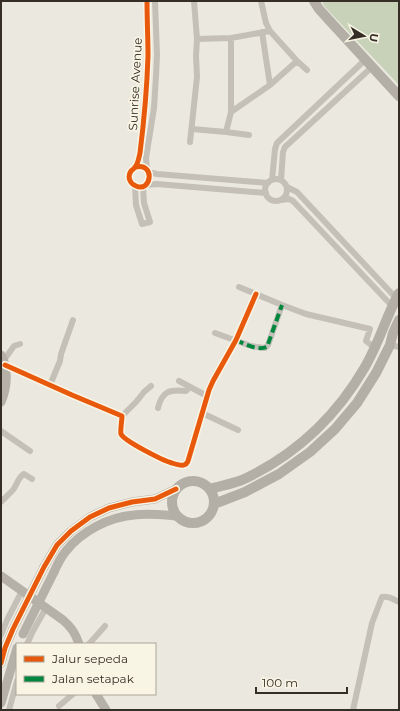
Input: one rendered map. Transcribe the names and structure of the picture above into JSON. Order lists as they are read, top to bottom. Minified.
{"streets":{"street":["Sunrise Avenue"]},"legend":["Jalur sepeda","Jalan setapak"],"scale_bar":"100 m","north":"right"}
